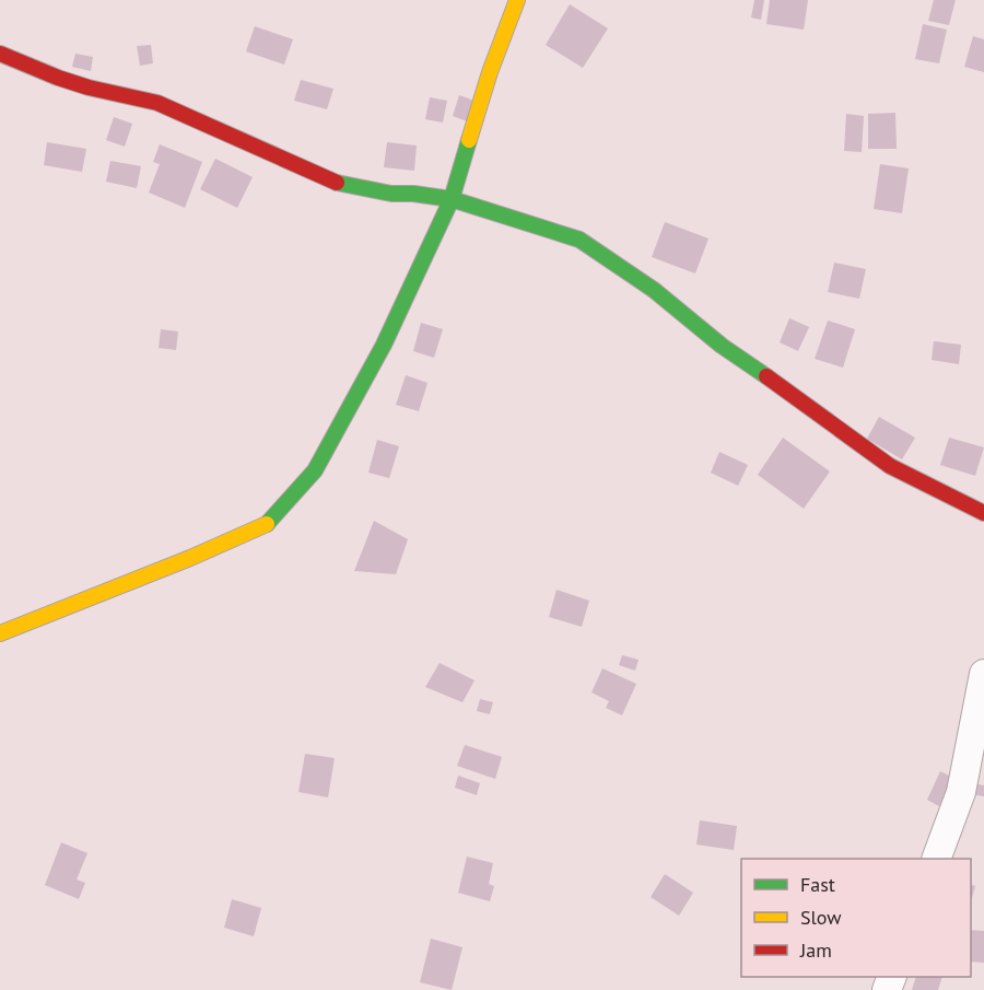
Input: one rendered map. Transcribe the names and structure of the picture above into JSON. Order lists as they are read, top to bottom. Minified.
{"legend":["Fast","Slow","Jam"]}
